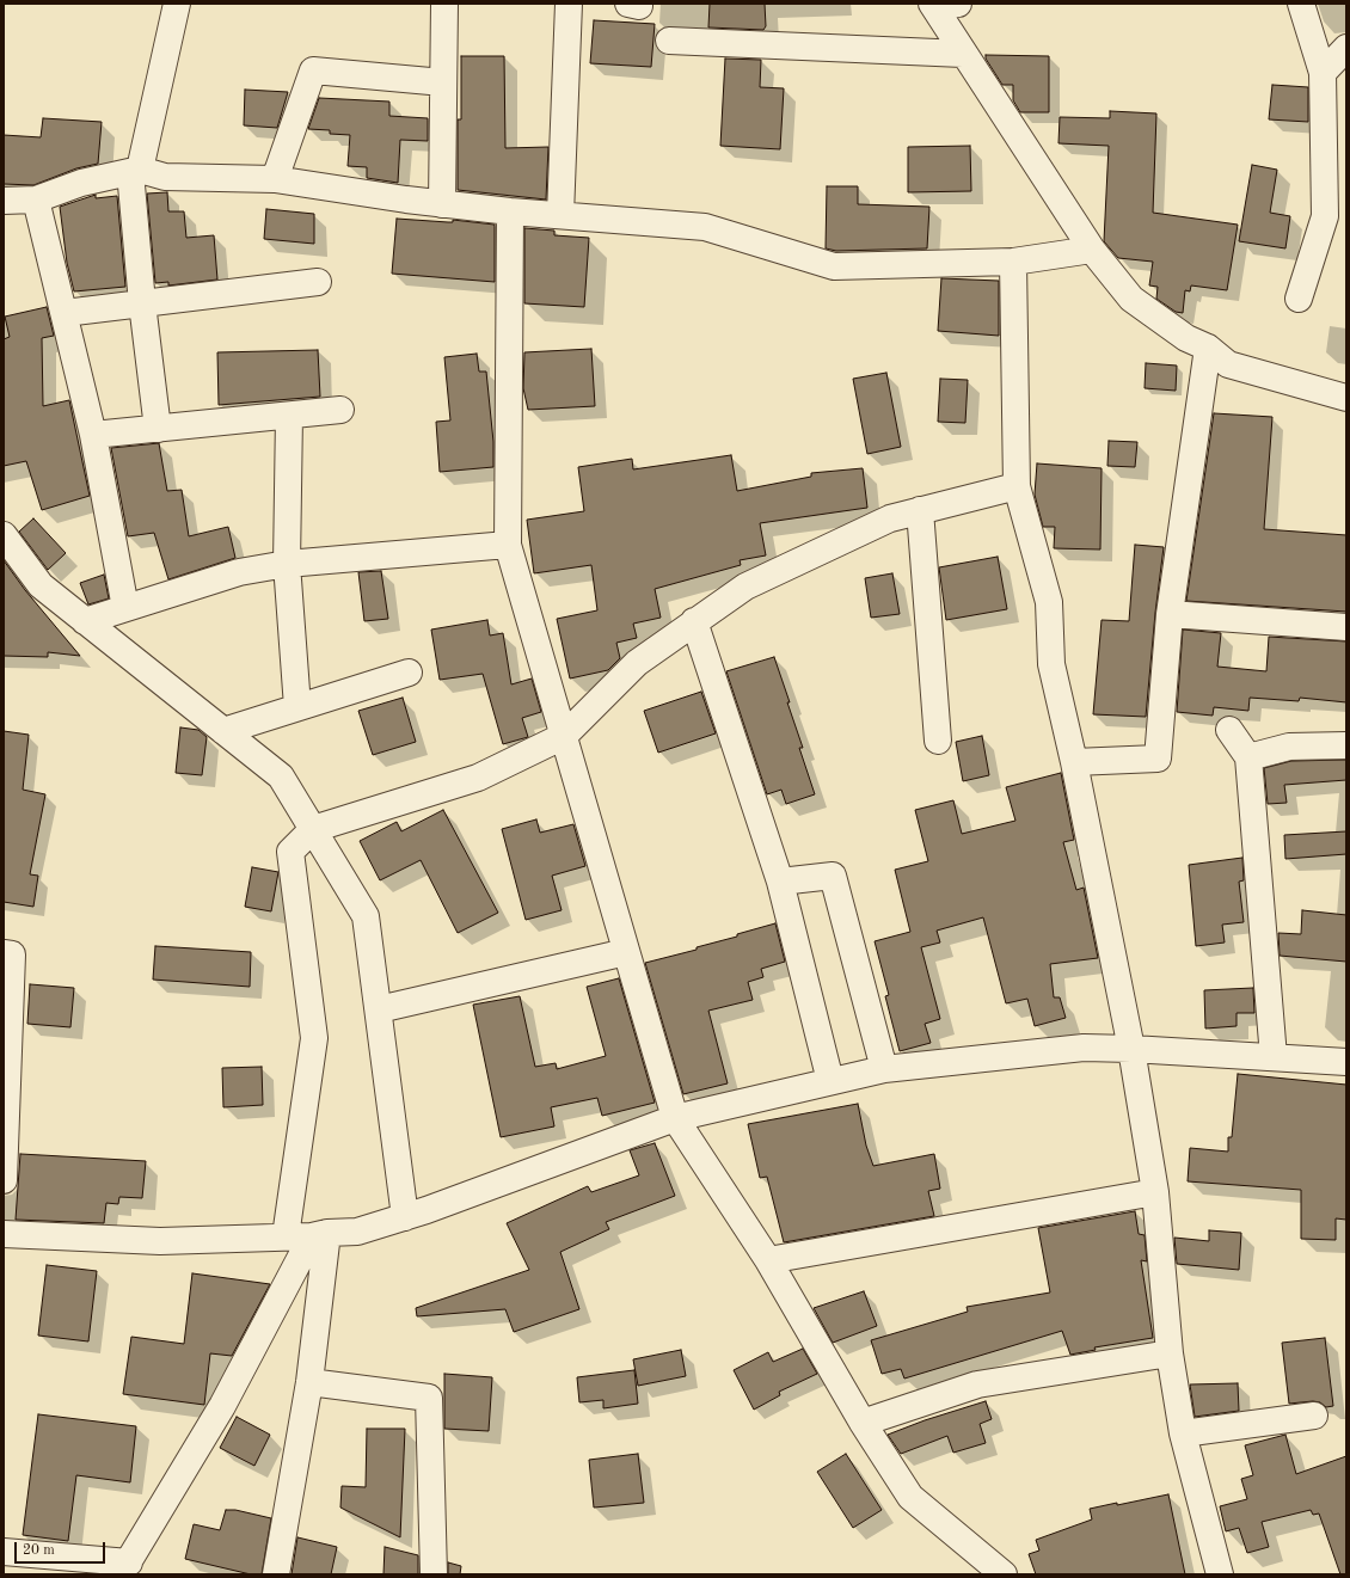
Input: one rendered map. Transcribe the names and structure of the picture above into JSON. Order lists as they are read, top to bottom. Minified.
{"scale_bar":"20 m"}
